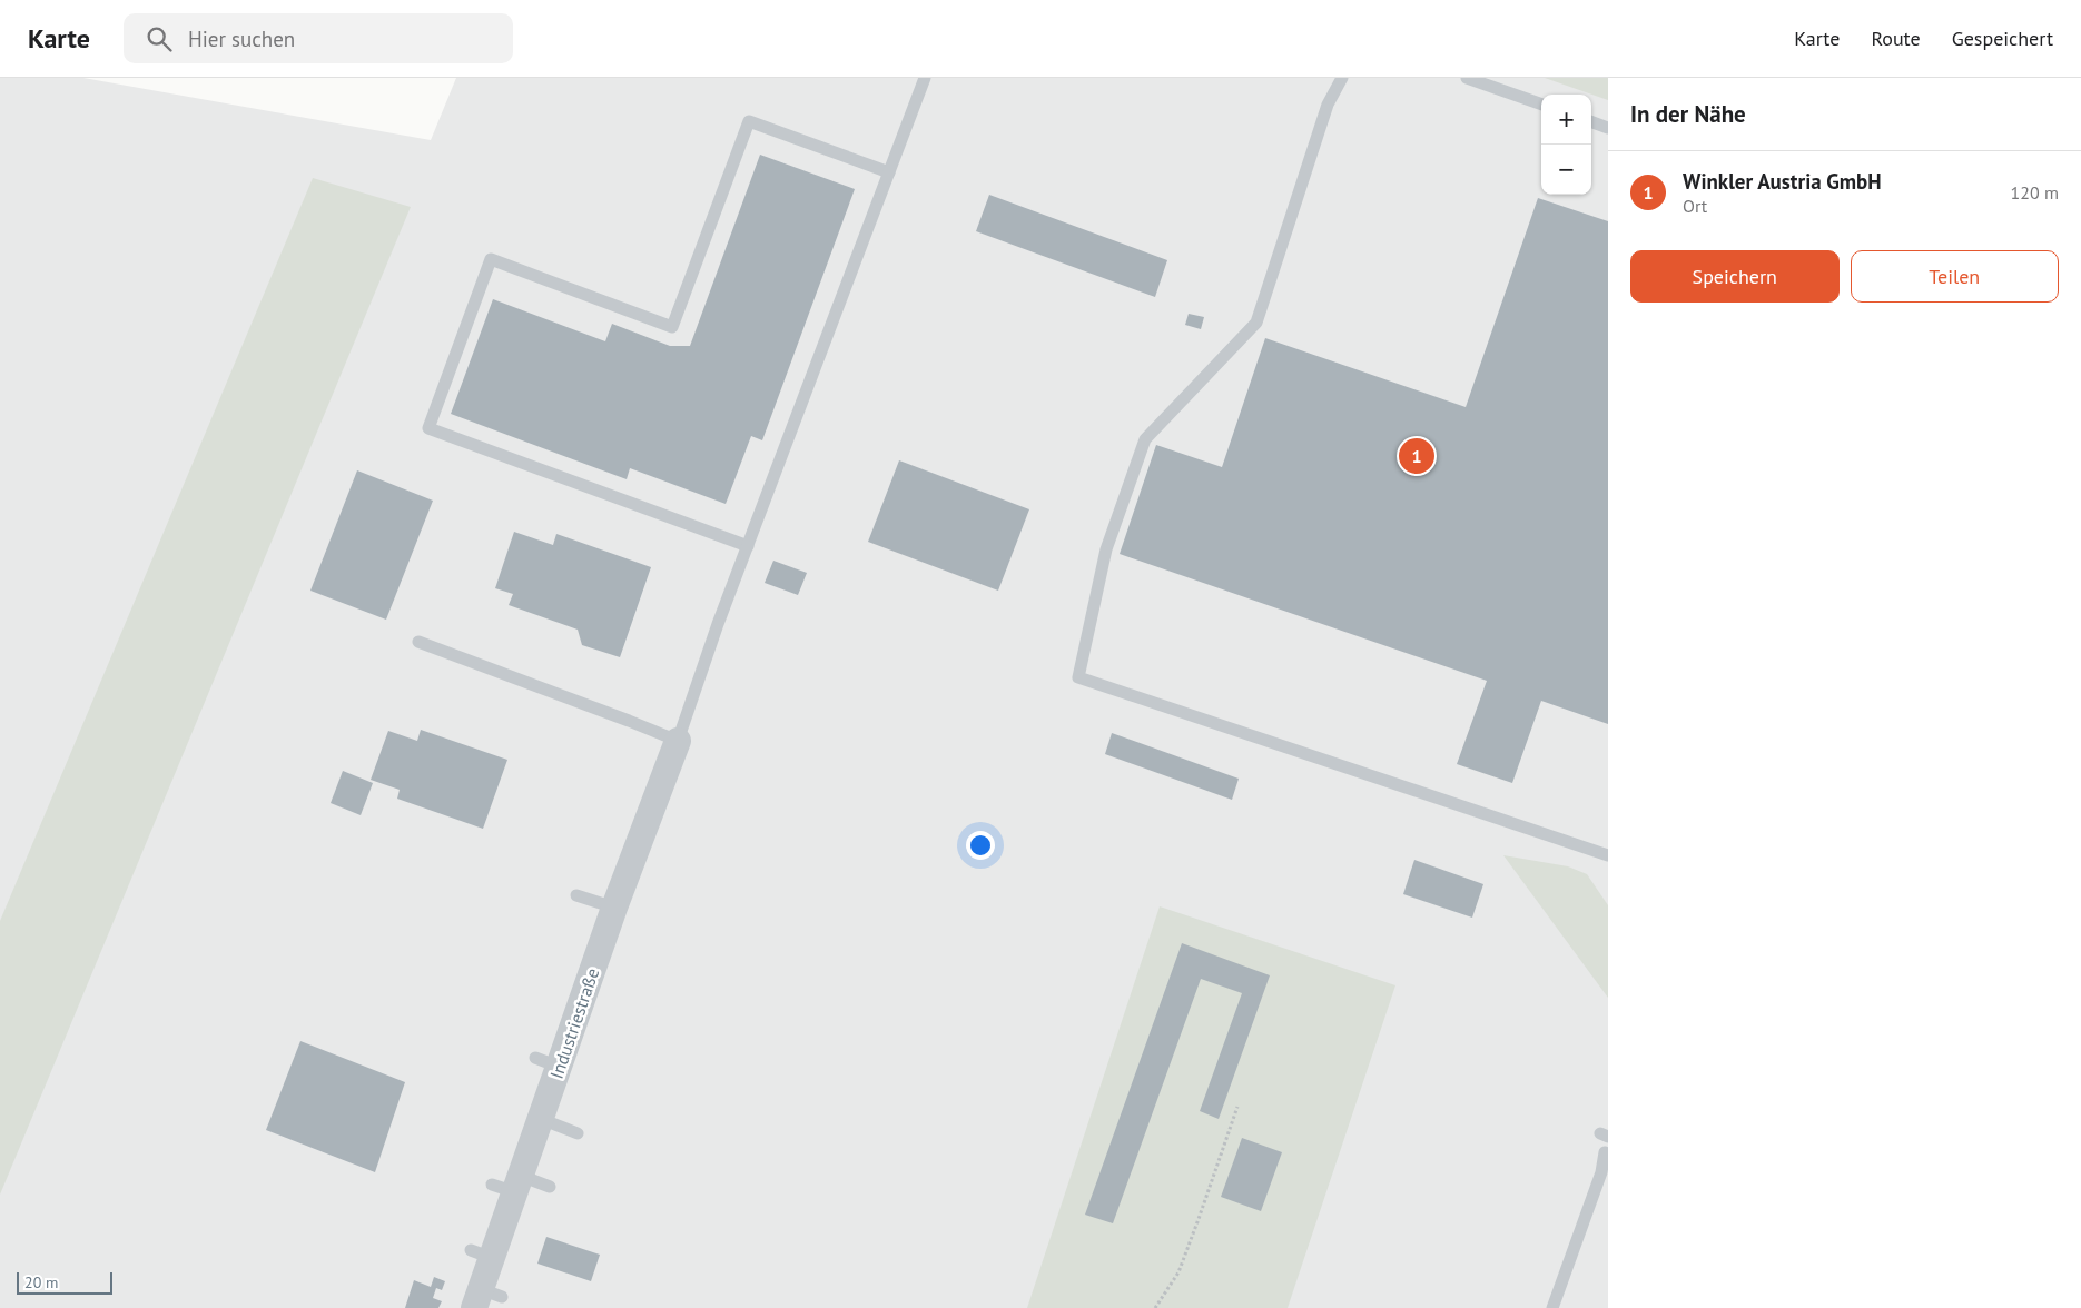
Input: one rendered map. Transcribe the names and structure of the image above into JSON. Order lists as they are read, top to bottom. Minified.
{"streets":{"street":["Industriestraße"]},"scale_bar":"20 m","page":{"header":"Karte","search":"Hier suchen","nav":["Karte","Route","Gespeichert"],"heading":"In der Nähe","map_buttons":["+","−"],"list":[{"mark":"1","name":"Winkler Austria GmbH","note":"Ort","value":"120 m"}],"buttons":["Speichern","Teilen"],"pins":"1","scale":"20 m"}}
